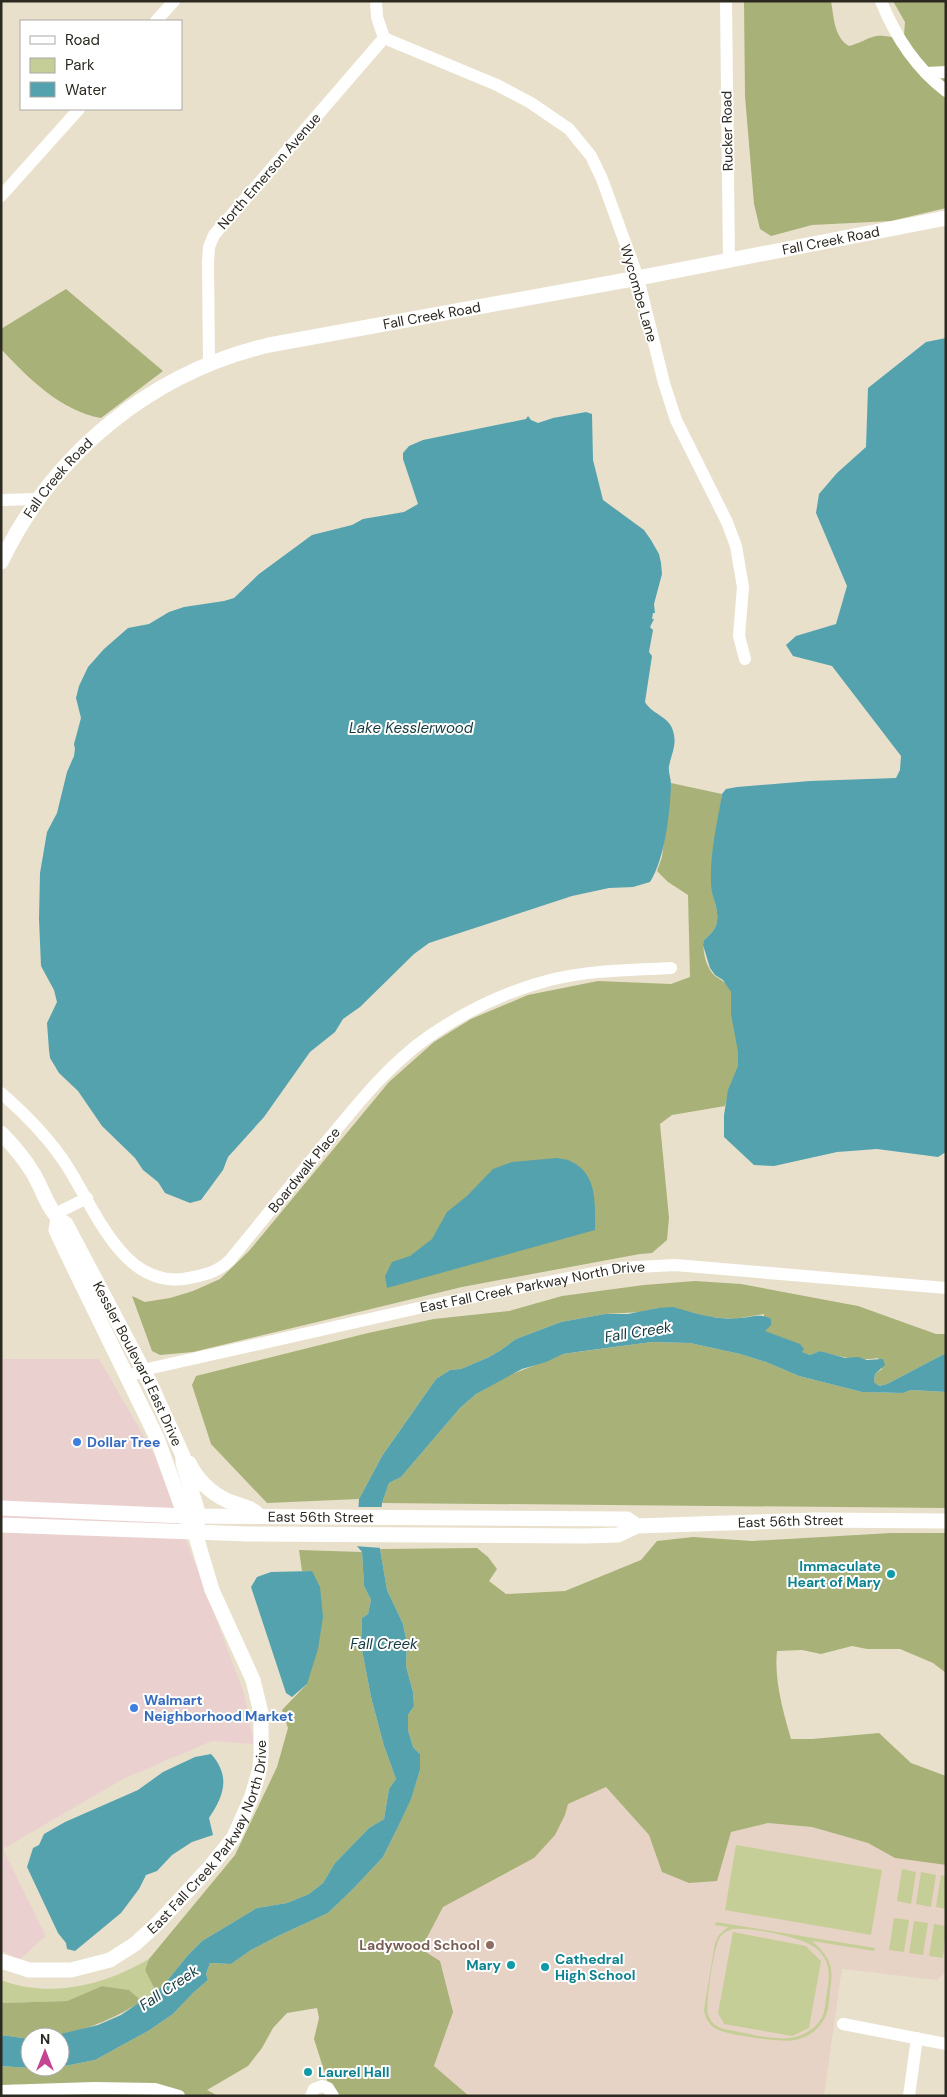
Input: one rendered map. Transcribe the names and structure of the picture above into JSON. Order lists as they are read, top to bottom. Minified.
{"streets":{"main road":["Fall Creek Road","East Fall Creek Parkway North Drive","Kessler Boulevard East Drive","East 56th Street"],"street":["Rucker Road","North Emerson Avenue","Wycombe Lane","Boardwalk Place"]},"crossings":[["Rucker Road","Fall Creek Road"],["North Emerson Avenue","Fall Creek Road"],["North Emerson Avenue","Wycombe Lane"],["Fall Creek Road","Wycombe Lane"],["East Fall Creek Parkway North Drive","Kessler Boulevard East Drive"],["East Fall Creek Parkway North Drive","East 56th Street"],["Kessler Boulevard East Drive","East 56th Street"]],"water":["Lake Kesslerwood","Fall Creek"],"places":["Dollar Tree","Immaculate Heart of Mary","Walmart Neighborhood Market","Ladywood School","Mary","Cathedral High School","Laurel Hall"],"legend":["Road","Park","Water"],"north":"top"}
